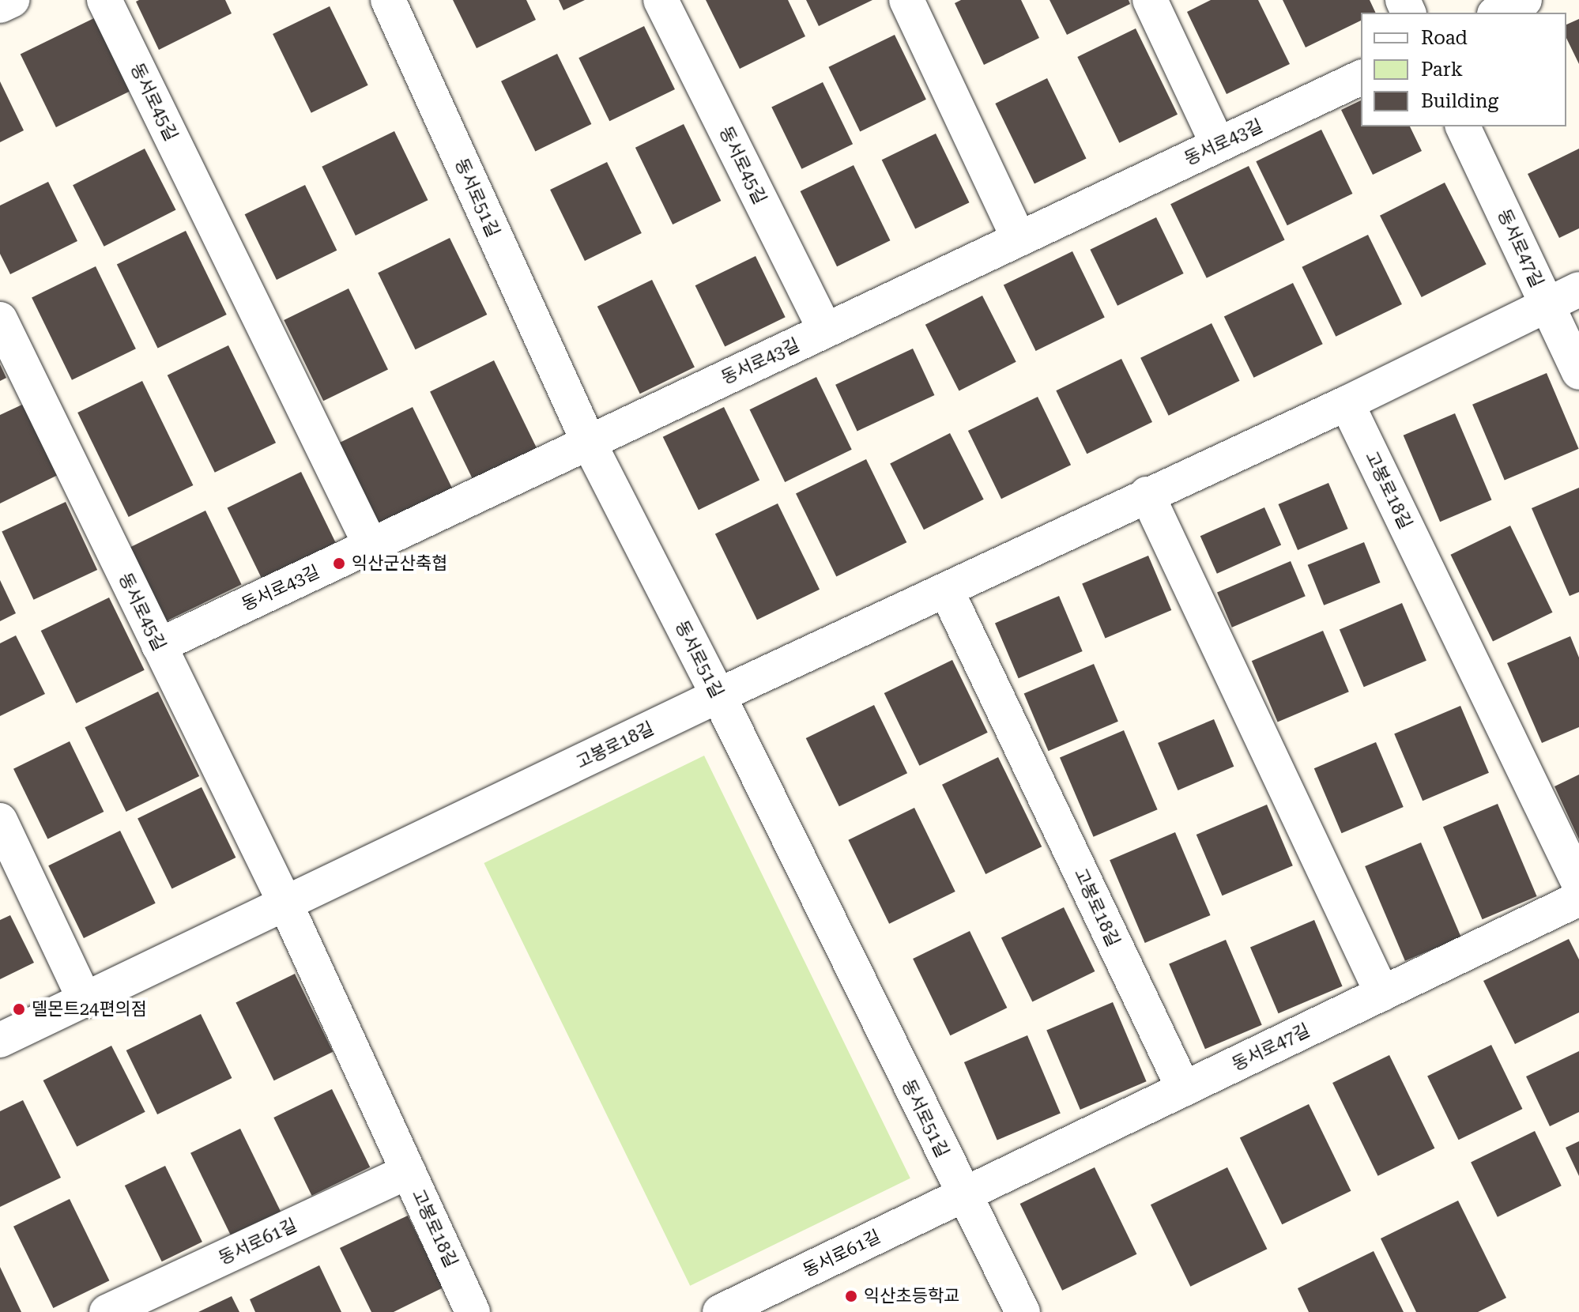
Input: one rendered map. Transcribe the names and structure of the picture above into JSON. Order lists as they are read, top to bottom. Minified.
{"streets":{"street":["동서로45길","동서로43길","동서로51길","동서로47길","고봉로18길","동서로61길"]},"crossings":[["동서로45길","동서로43길"],["동서로45길","고봉로18길"],["동서로43길","동서로51길"],["동서로51길","동서로47길"],["동서로51길","고봉로18길"],["동서로51길","동서로61길"],["동서로47길","고봉로18길"],["동서로47길","동서로61길"],["고봉로18길","동서로61길"]],"places":["익산군산축협","델몬트24편의점","익산초등학교"],"legend":["Road","Park","Building"]}
